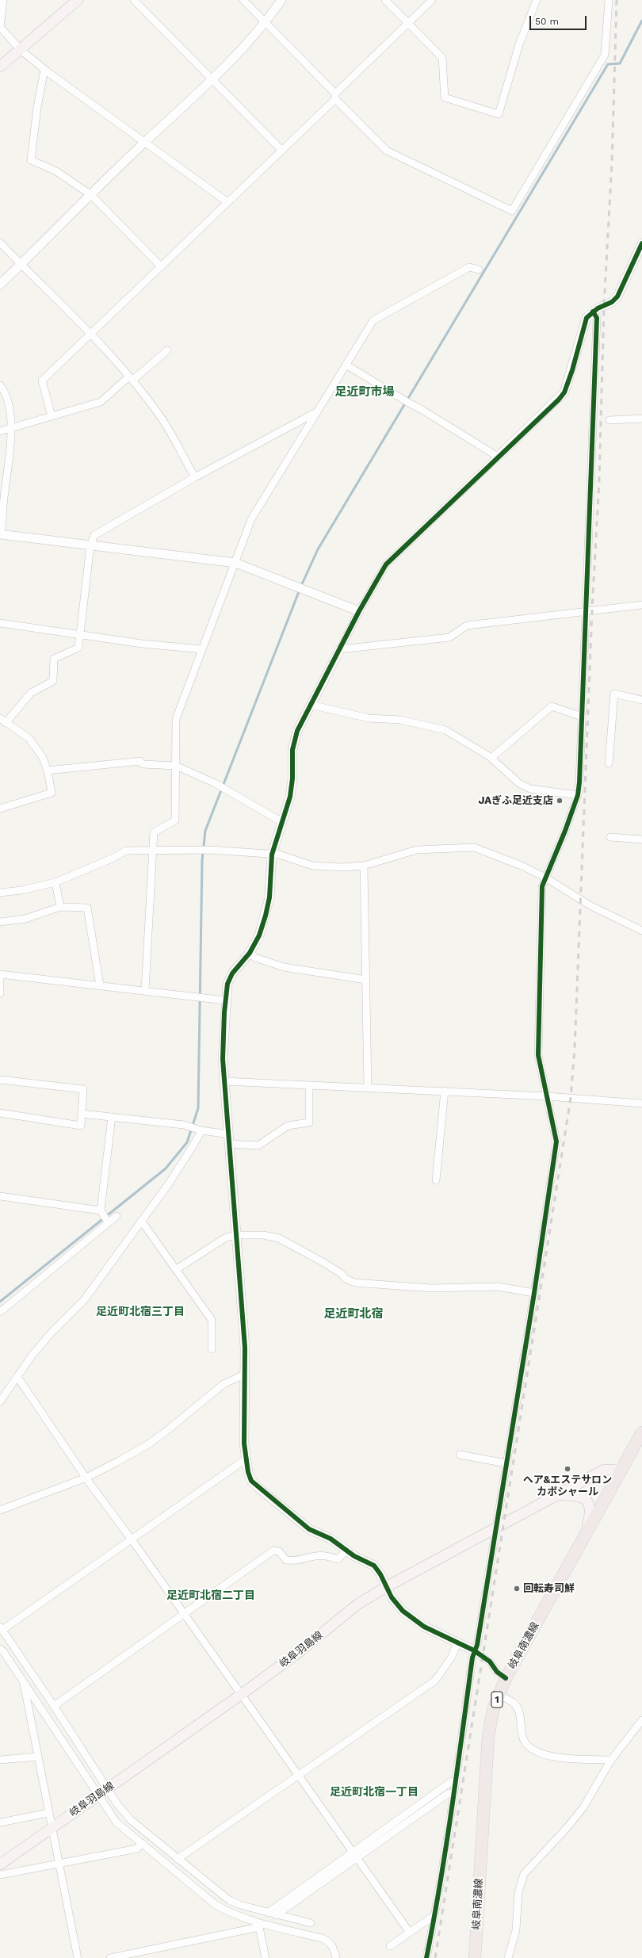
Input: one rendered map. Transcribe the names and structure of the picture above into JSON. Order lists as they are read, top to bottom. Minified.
{"streets":{"main road":["岐阜南濃線","岐阜羽島線","1"]},"crossings":[["岐阜南濃線","岐阜羽島線"]],"districts":["足近町市場","足近町北宿三丁目","足近町北宿","足近町北宿二丁目","足近町北宿一丁目"],"places":["JAぎふ足近支店","ヘア&エステサロン カポシャール","回転寿司鮮"],"scale_bar":"50 m"}
